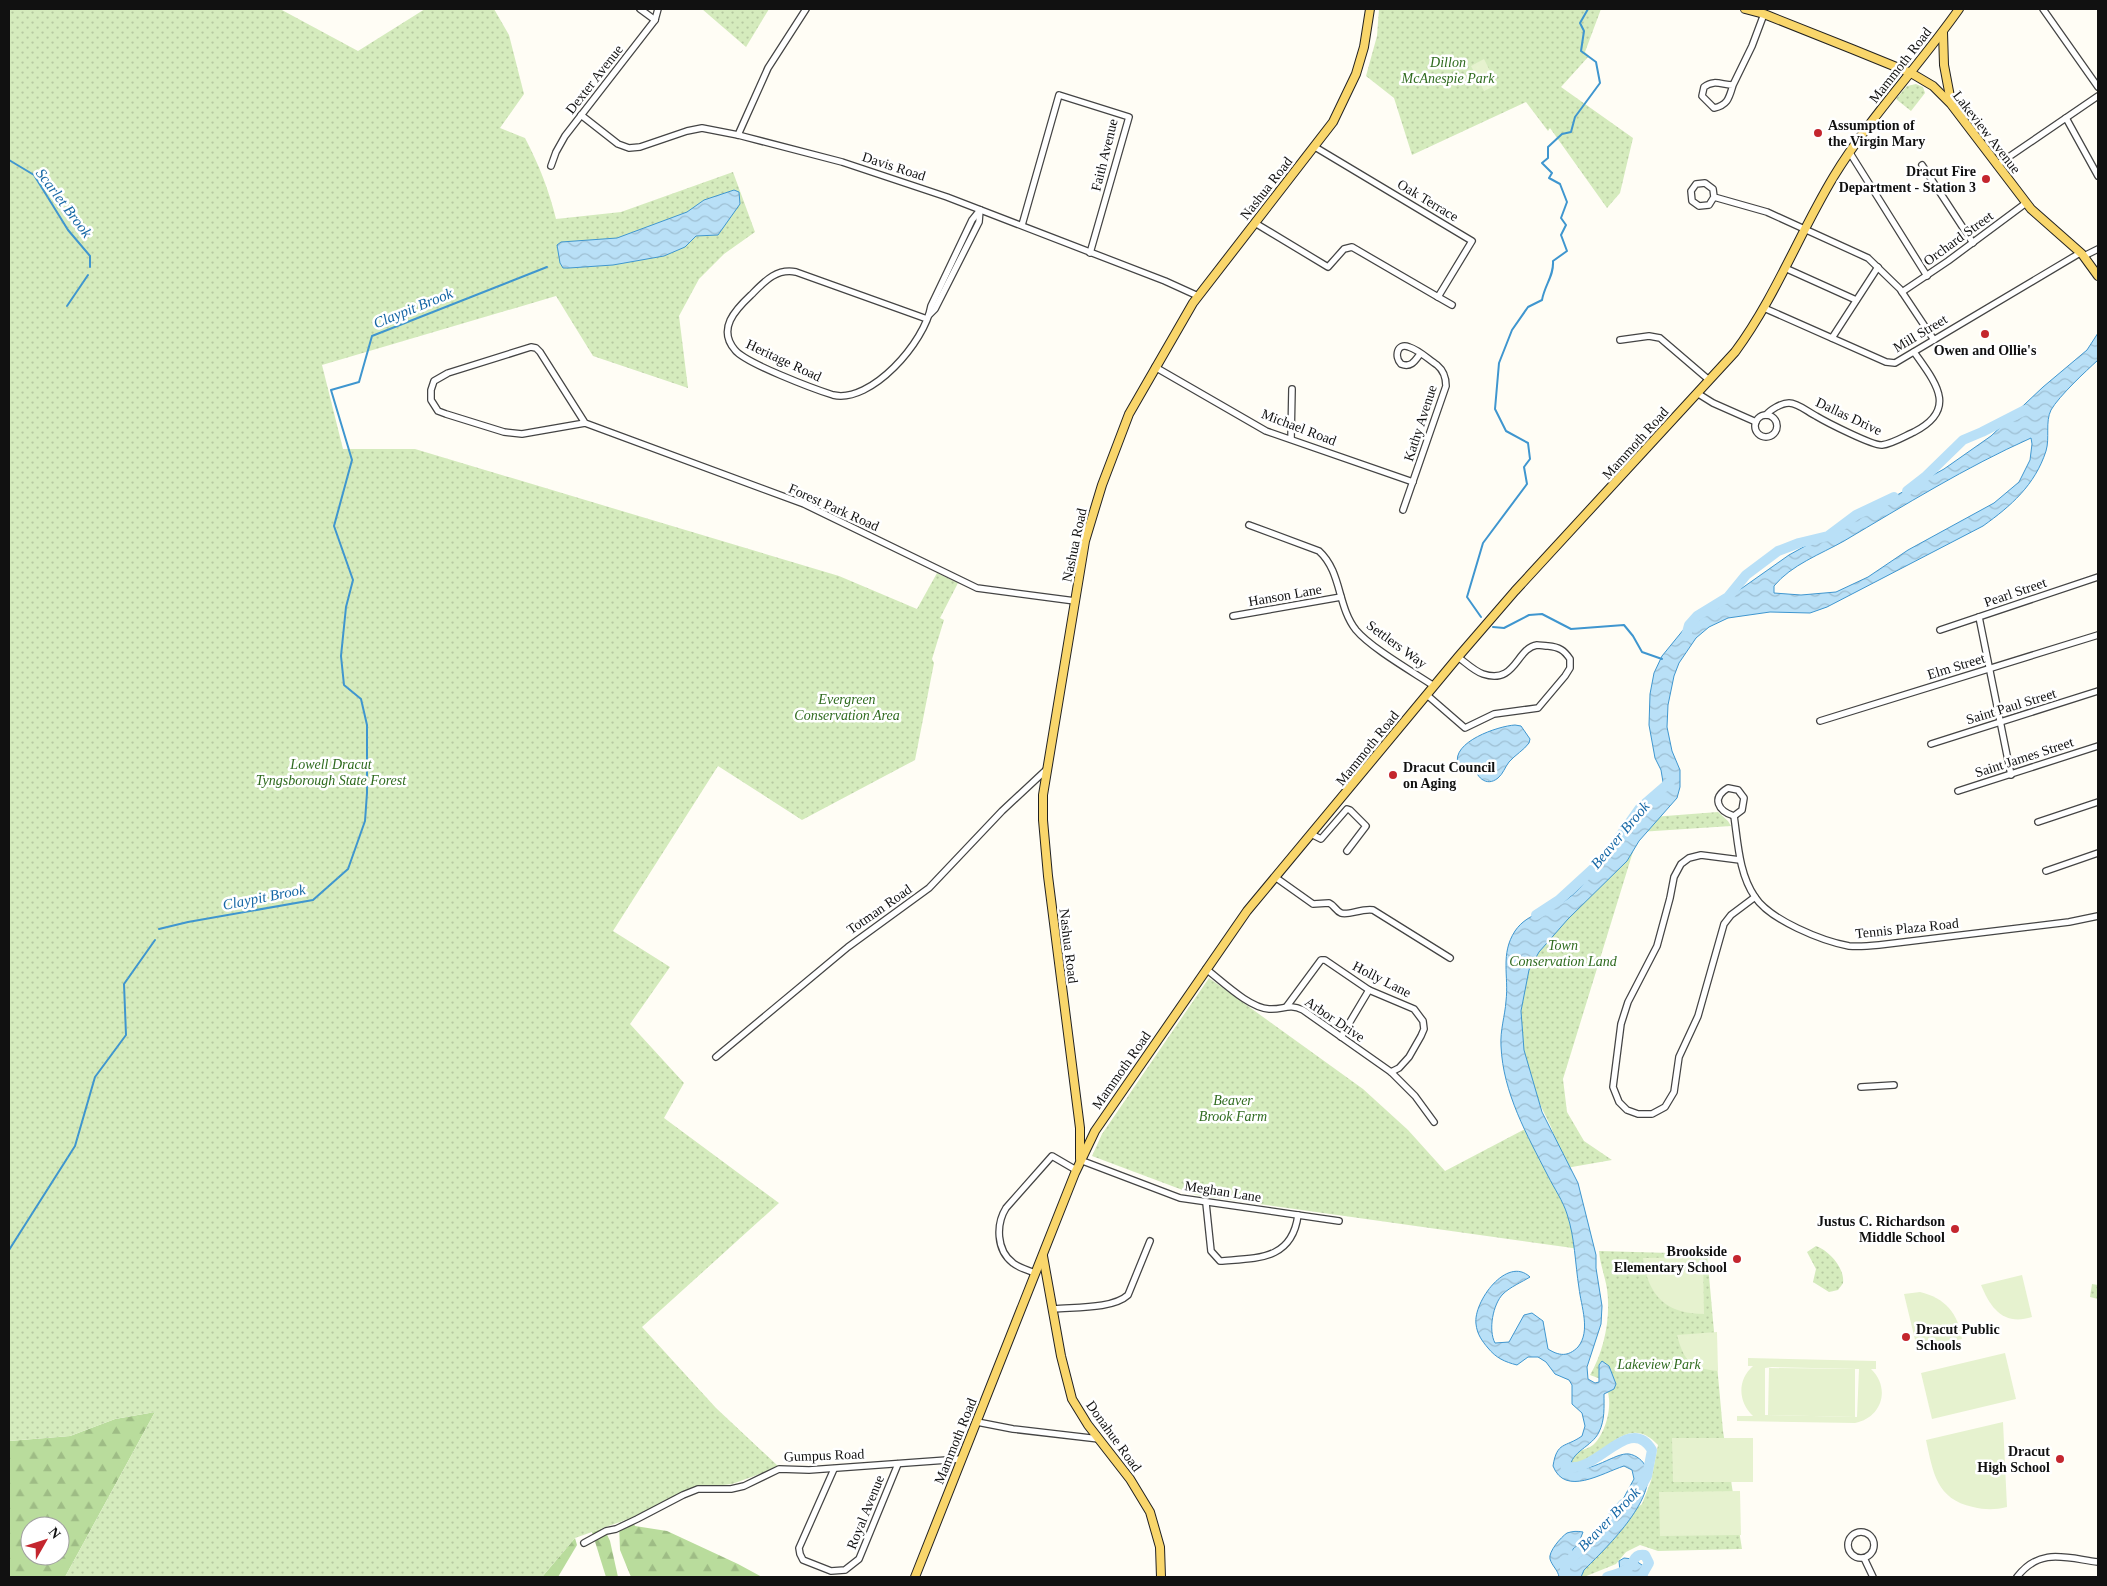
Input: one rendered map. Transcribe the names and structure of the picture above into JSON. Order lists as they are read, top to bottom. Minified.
{"streets":{"main road":["Mammoth Road","Lakeview Avenue","Nashua Road","Donahue Road"],"street":["Dexter Avenue","Faith Avenue","Davis Road","Oak Terrace","Orchard Street","Mill Street","Heritage Road","Dallas Drive","Kathy Avenue","Michael Road","Forest Park Road","Pearl Street","Hanson Lane","Settlers Way","Elm Street","Saint Paul Street","Saint James Street","Totman Road","Tennis Plaza Road","Holly Lane","Arbor Drive","Meghan Lane","Gumpus Road","Royal Avenue"]},"crossings":[["Mammoth Road","Lakeview Avenue"],["Mammoth Road","Nashua Road"],["Mammoth Road","Mill Street"],["Mammoth Road","Settlers Way"],["Mammoth Road","Arbor Drive"],["Mammoth Road","Meghan Lane"],["Mammoth Road","Donahue Road"],["Mammoth Road","Gumpus Road"],["Dexter Avenue","Davis Road"],["Lakeview Avenue","Orchard Street"],["Lakeview Avenue","Mill Street"],["Faith Avenue","Davis Road"],["Davis Road","Nashua Road"],["Davis Road","Heritage Road"],["Nashua Road","Oak Terrace"],["Nashua Road","Michael Road"],["Nashua Road","Forest Park Road"],["Nashua Road","Totman Road"],["Nashua Road","Meghan Lane"],["Mill Street","Dallas Drive"],["Kathy Avenue","Michael Road"],["Hanson Lane","Settlers Way"],["Holly Lane","Arbor Drive"],["Gumpus Road","Royal Avenue"]],"water":["Scarlet Brook","Claypit Brook","Beaver Brook"],"parks":["Dillon McAnespie Park","Evergreen Conservation Area","Lowell Dracut Tyngsborough State Forest","Town Conservation Land","Beaver Brook Farm","Lakeview Park"],"places":["Assumption of the Virgin Mary","Dracut Fire Department - Station 3","Owen and Ollie's","Dracut Council on Aging","Justus C. Richardson Middle School","Brookside Elementary School","Dracut Public Schools","Dracut High School"],"north":"top right"}
